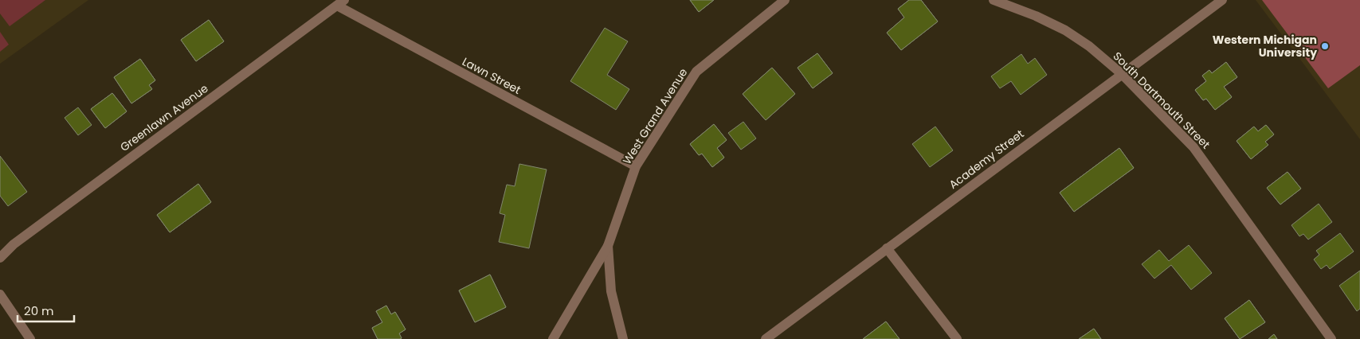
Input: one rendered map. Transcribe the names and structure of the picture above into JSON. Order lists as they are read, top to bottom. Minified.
{"streets":{"street":["Lawn Street","South Dartmouth Street","West Grand Avenue","Greenlawn Avenue","Academy Street"]},"crossings":[["Lawn Street","West Grand Avenue"],["Lawn Street","Greenlawn Avenue"],["South Dartmouth Street","Academy Street"]],"places":["Western Michigan University"],"scale_bar":"20 m"}
